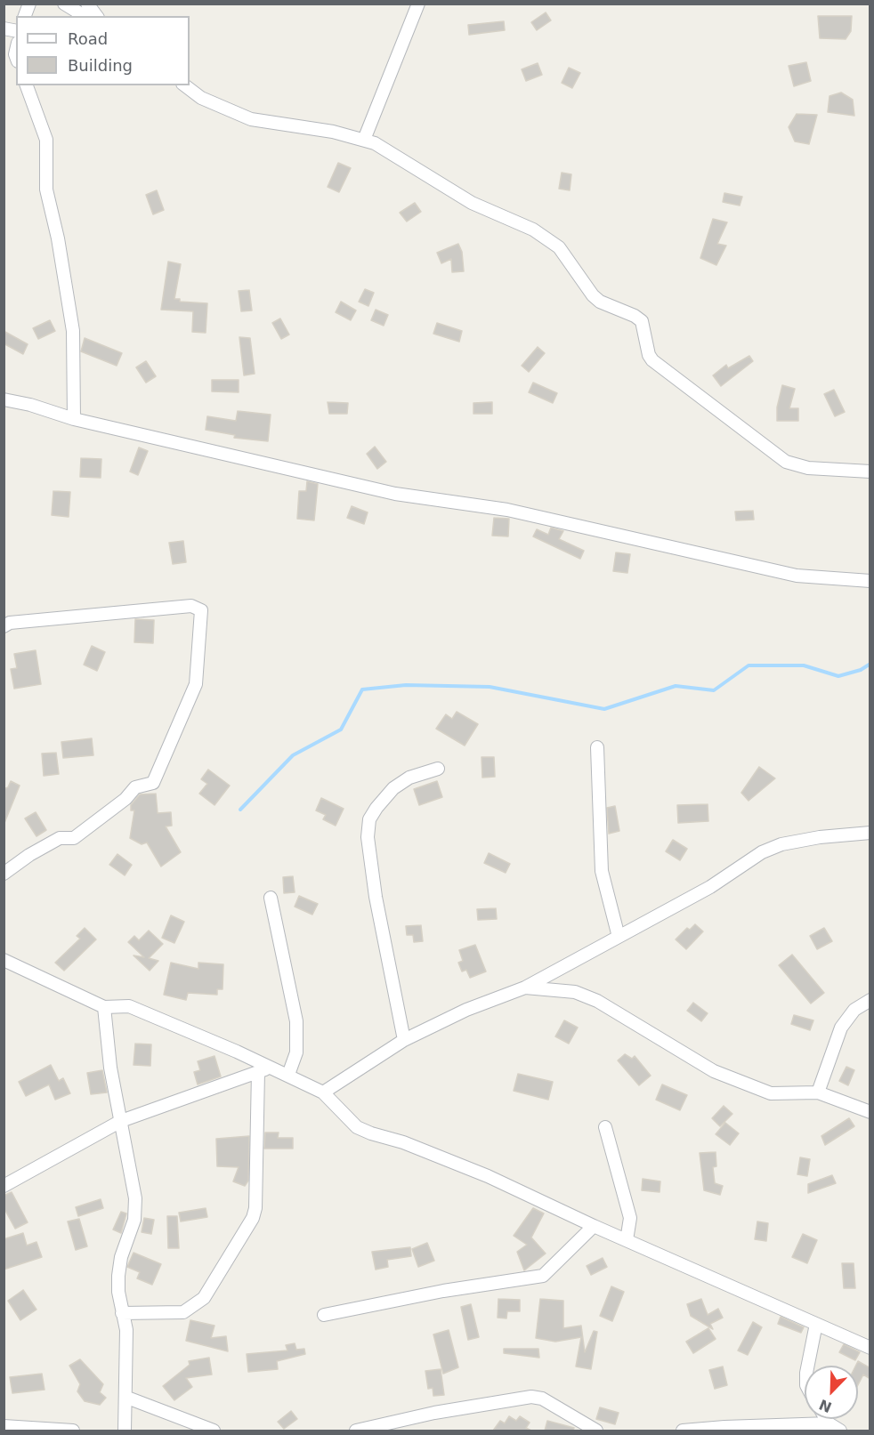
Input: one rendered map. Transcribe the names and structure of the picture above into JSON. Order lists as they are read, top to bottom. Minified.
{"legend":["Road","Building"],"north":"bottom left"}
